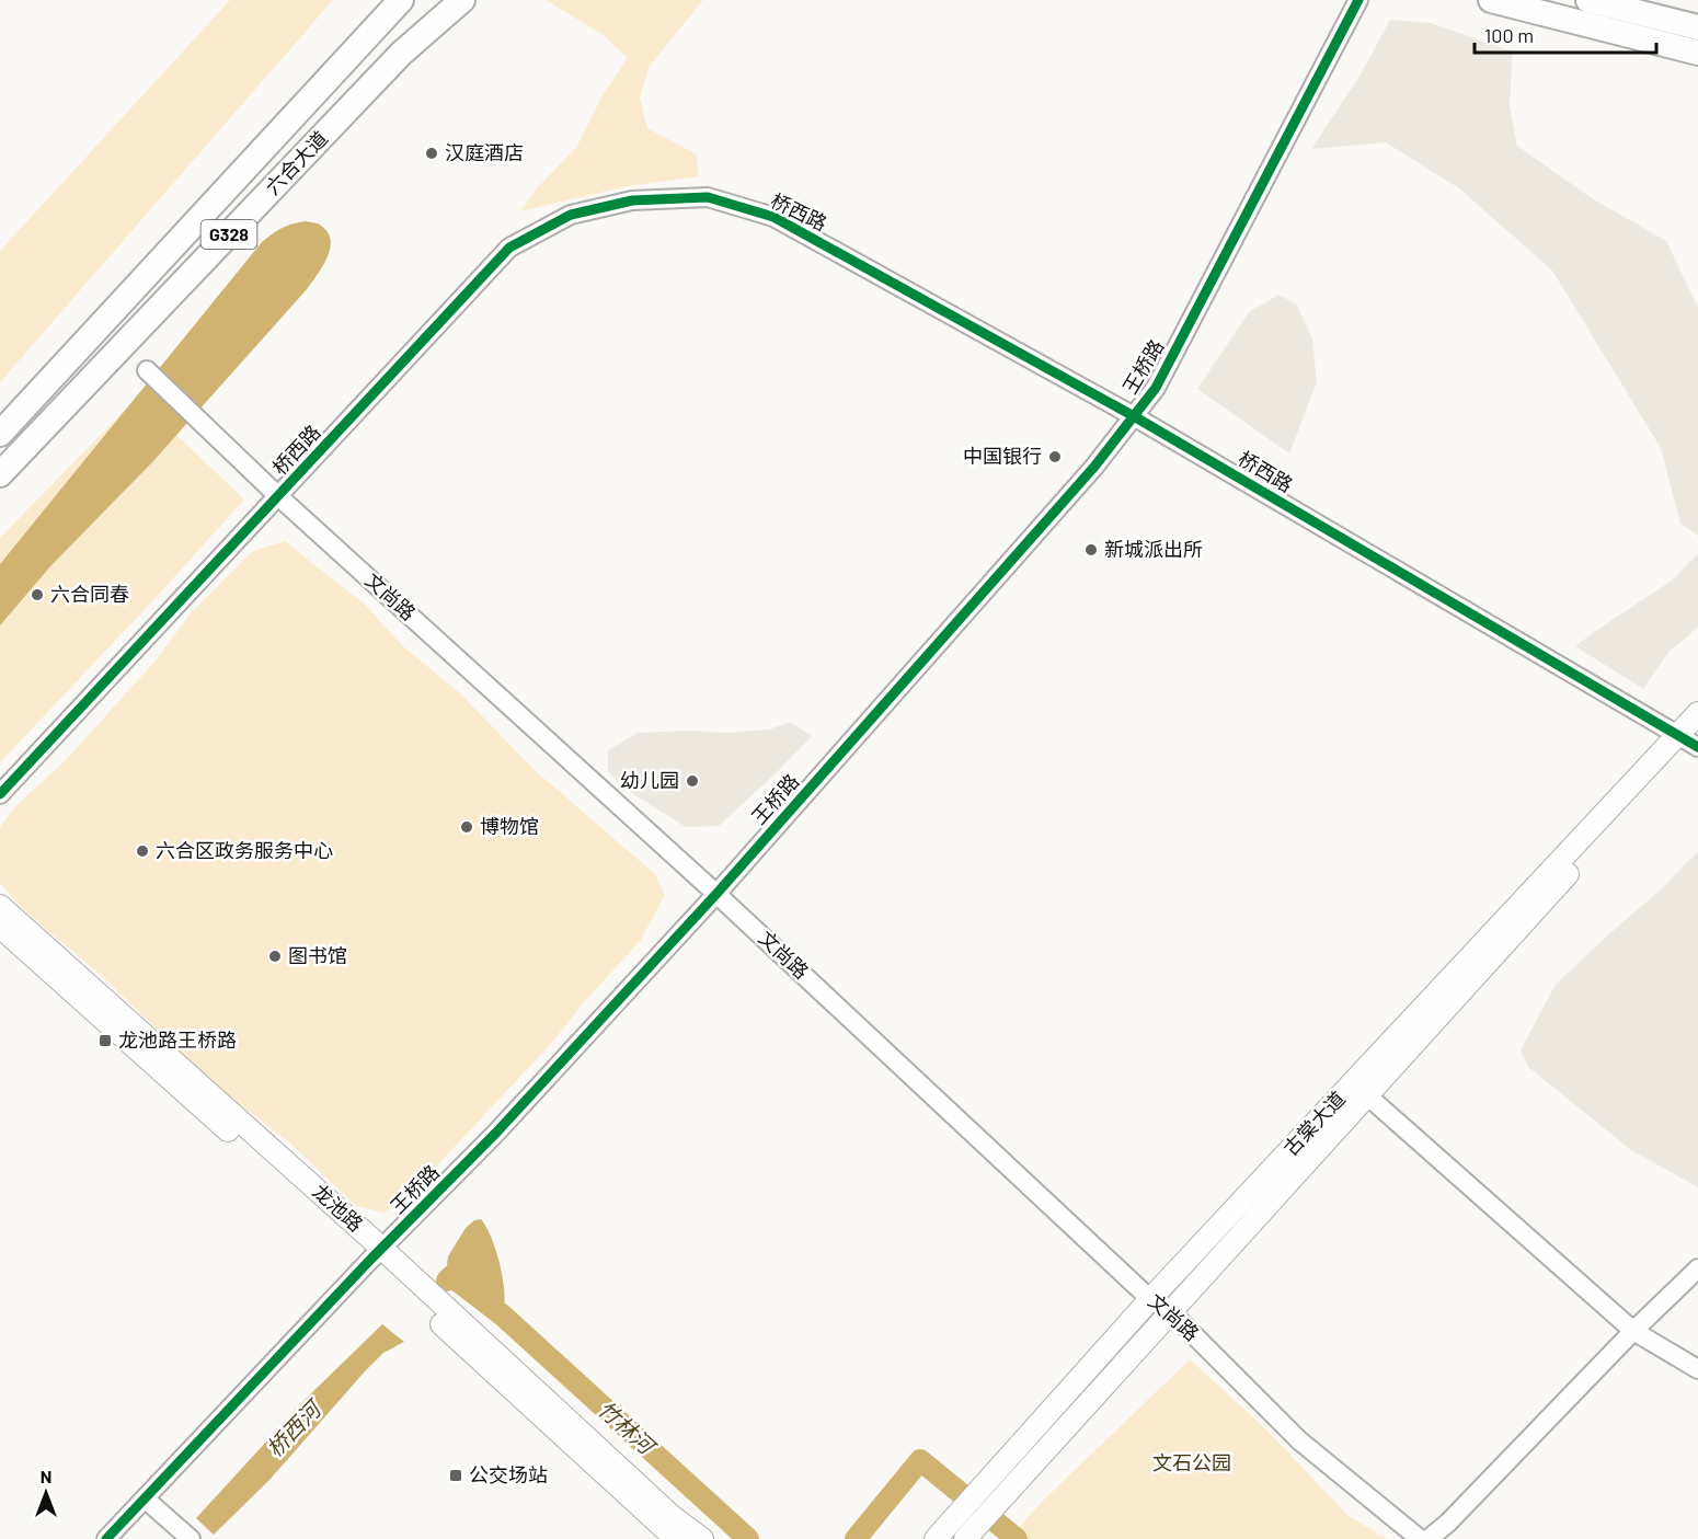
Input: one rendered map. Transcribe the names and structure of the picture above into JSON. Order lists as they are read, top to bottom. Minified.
{"streets":{"highway":["六合大道","G328"],"main road":["古棠大道","龙池路"],"street":["桥西路","王桥路","文尚路"]},"crossings":[["桥西路","王桥路"],["桥西路","文尚路"],["桥西路","古棠大道"],["王桥路","文尚路"],["王桥路","龙池路"],["文尚路","古棠大道"]],"water":["竹林河","桥西河"],"parks":["文石公园"],"places":{"other":["汉庭酒店","中国银行","新城派出所","六合同春","幼儿园","博物馆","六合区政务服务中心","图书馆"],"transit":["龙池路王桥路","公交场站"]},"scale_bar":"100 m","north":"top"}
